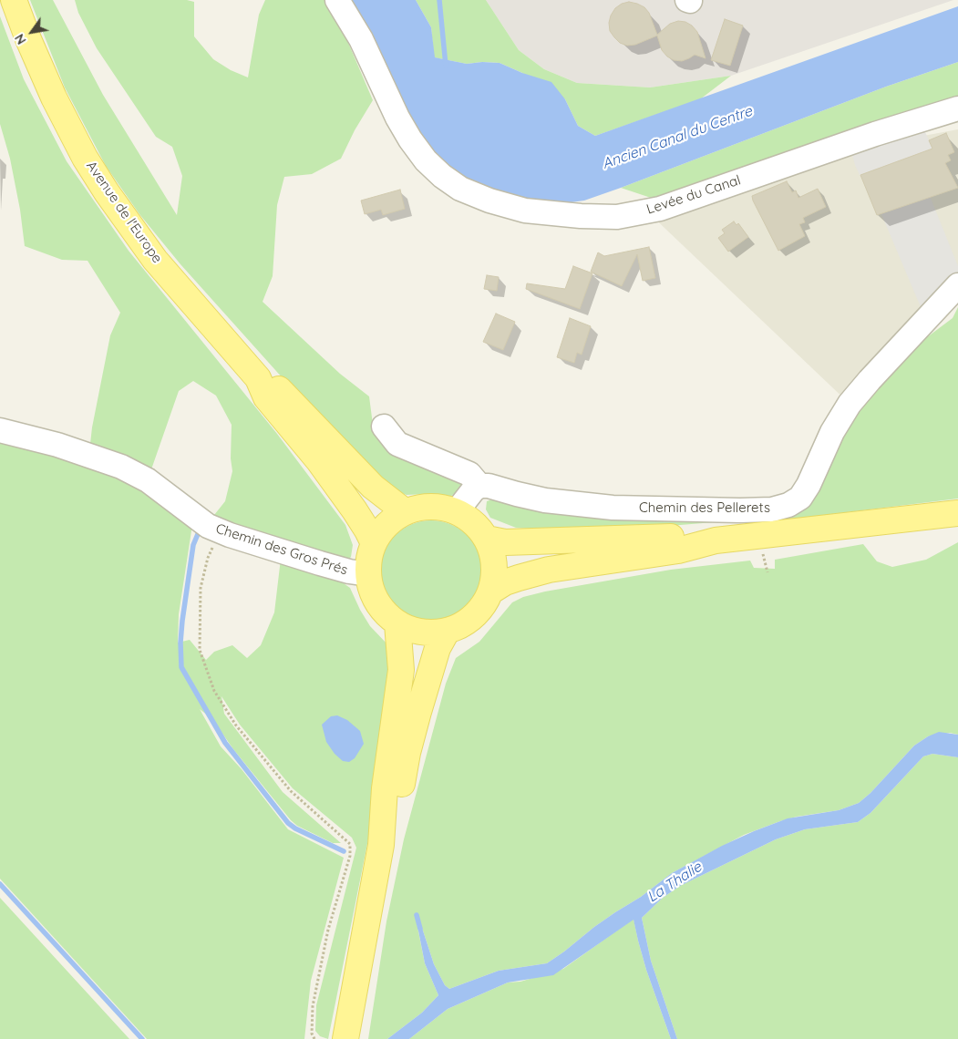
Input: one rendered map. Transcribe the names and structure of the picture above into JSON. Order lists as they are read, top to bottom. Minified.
{"streets":{"main road":["Avenue de l'Europe"],"street":["Levée du Canal","Chemin des Pellerets","Chemin des Gros Prés"]},"crossings":[["Avenue de l'Europe","Chemin des Gros Prés"]],"water":["Ancien Canal du Centre","La Thalie"],"north":"bottom left"}
